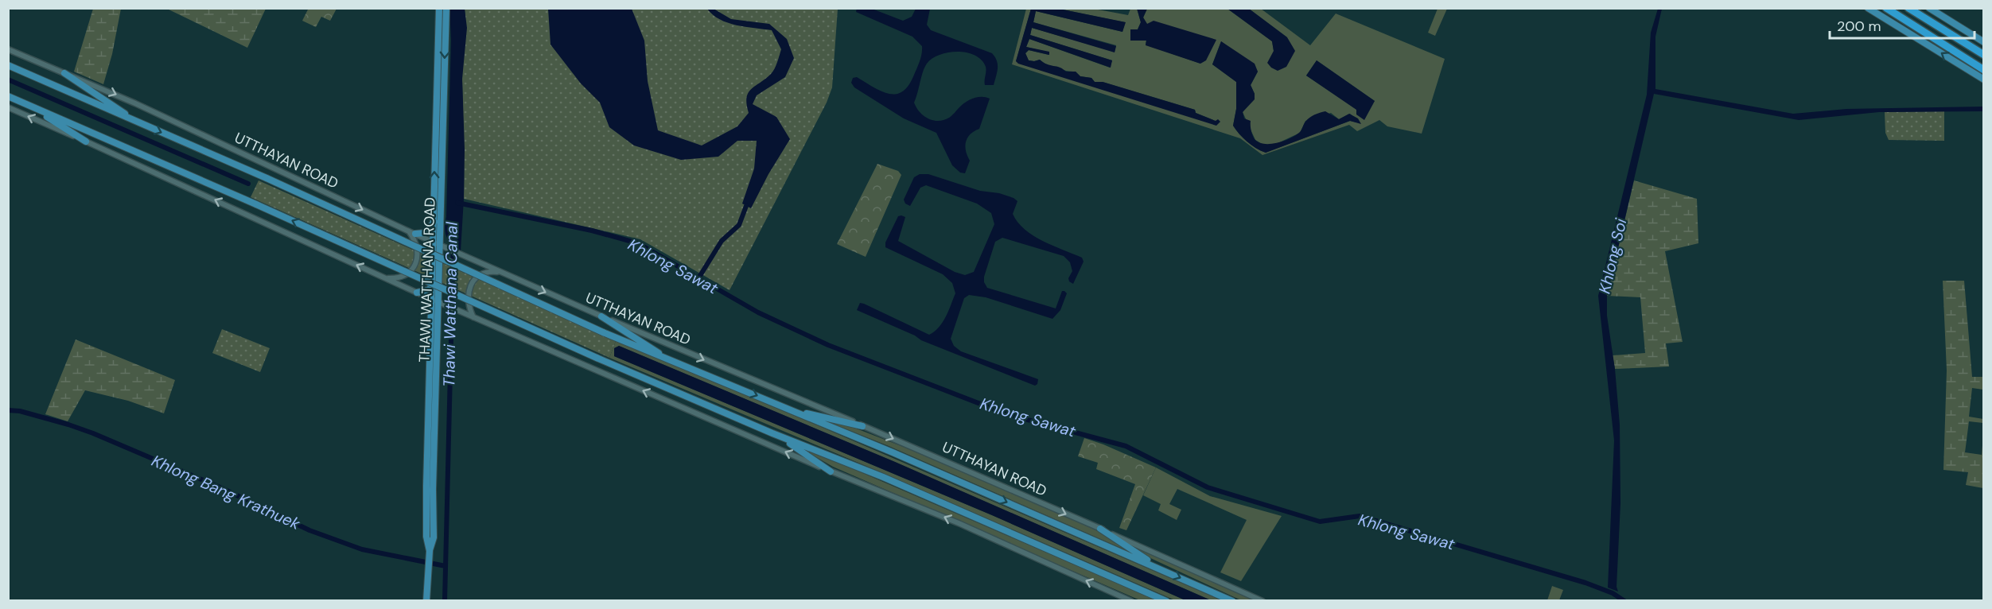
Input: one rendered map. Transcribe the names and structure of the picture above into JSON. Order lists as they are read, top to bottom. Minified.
{"streets":{"main road":["UTTHAYAN ROAD","THAWI WATTHANA ROAD"]},"crossings":[["UTTHAYAN ROAD","THAWI WATTHANA ROAD"]],"water":["Khlong Soi","Khlong Sawat","Thawi Watthana Canal","Khlong Bang Krathuek"],"scale_bar":"200 m"}
